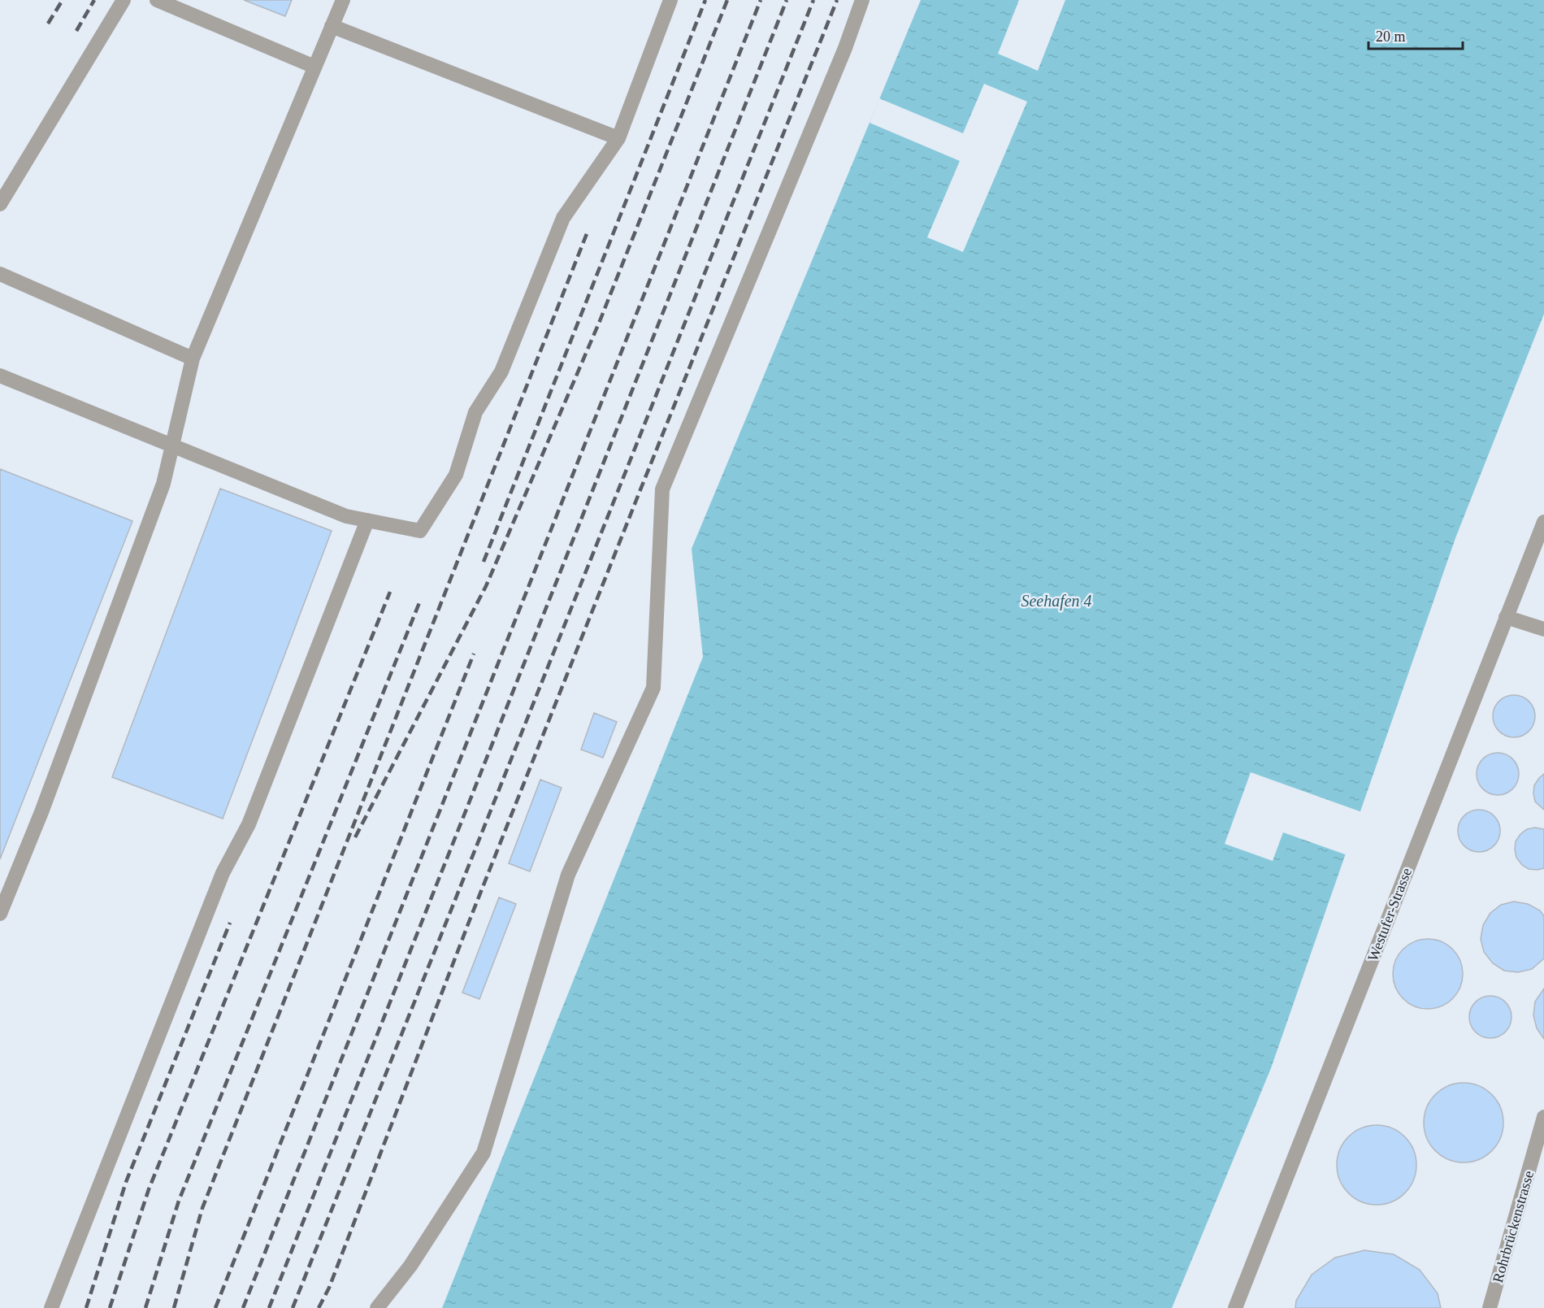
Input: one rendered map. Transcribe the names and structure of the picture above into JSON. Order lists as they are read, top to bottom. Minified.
{"streets":{"lane":["Westufer-Strasse","Rohrbrückenstrasse"]},"water":["Seehafen 4"],"scale_bar":"20 m"}
